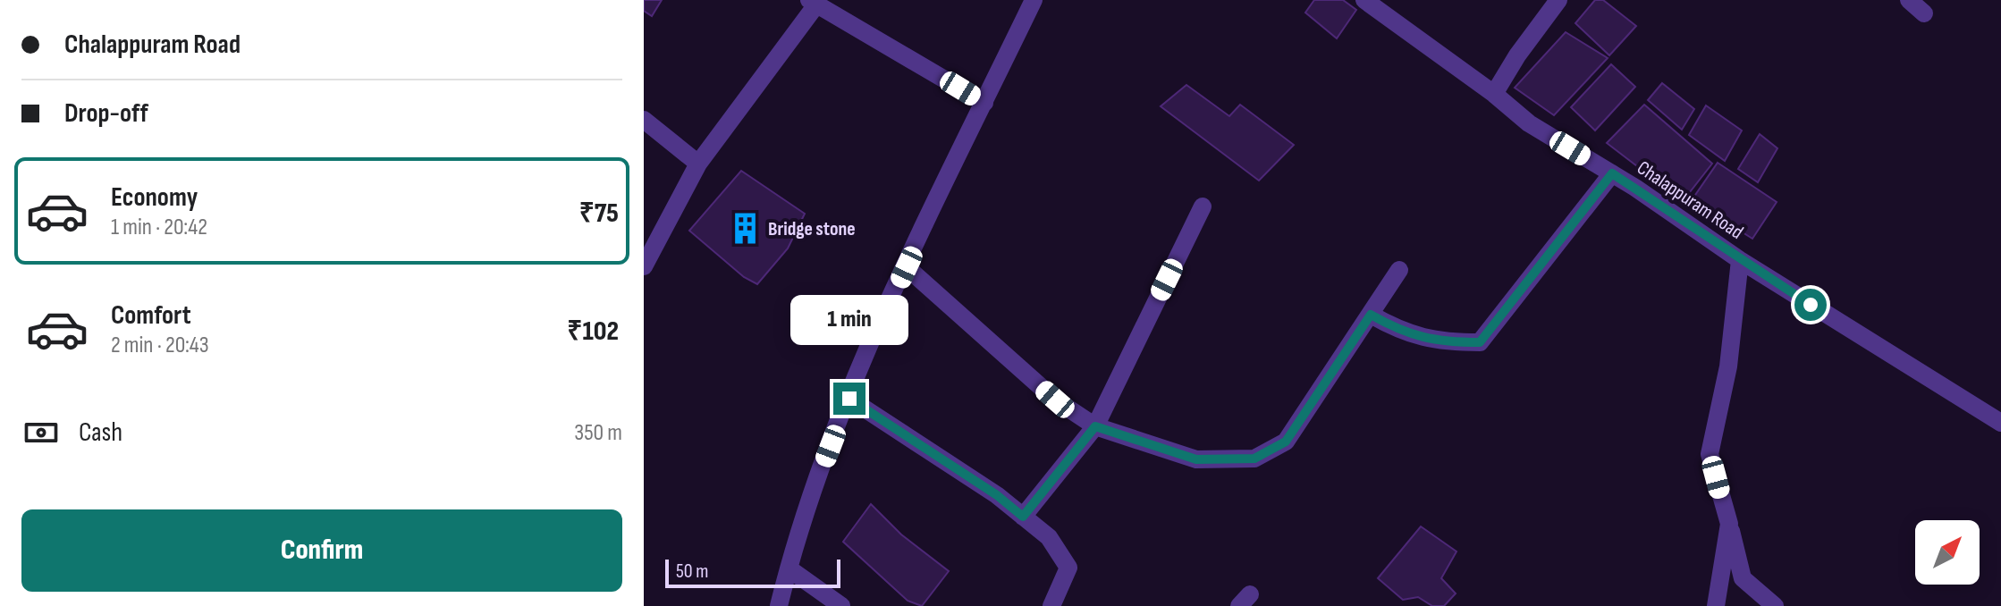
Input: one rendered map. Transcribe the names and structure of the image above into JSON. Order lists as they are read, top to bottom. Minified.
{"streets":{"street":["Chalappuram Road"]},"places":{"building":["Bridge stone"]},"scale_bar":"50 m","north":"top right","page":{"banner":["Chalappuram Road","Drop-off"],"list":[{"name":"Economy","note":"1 min · 20:42","value":"₹75"},{"name":"Comfort","note":"2 min · 20:43","value":"₹102"}],"bubble":"1 min","pay":["Cash","350 m"],"buttons":"Confirm","scale":"50 m"}}
